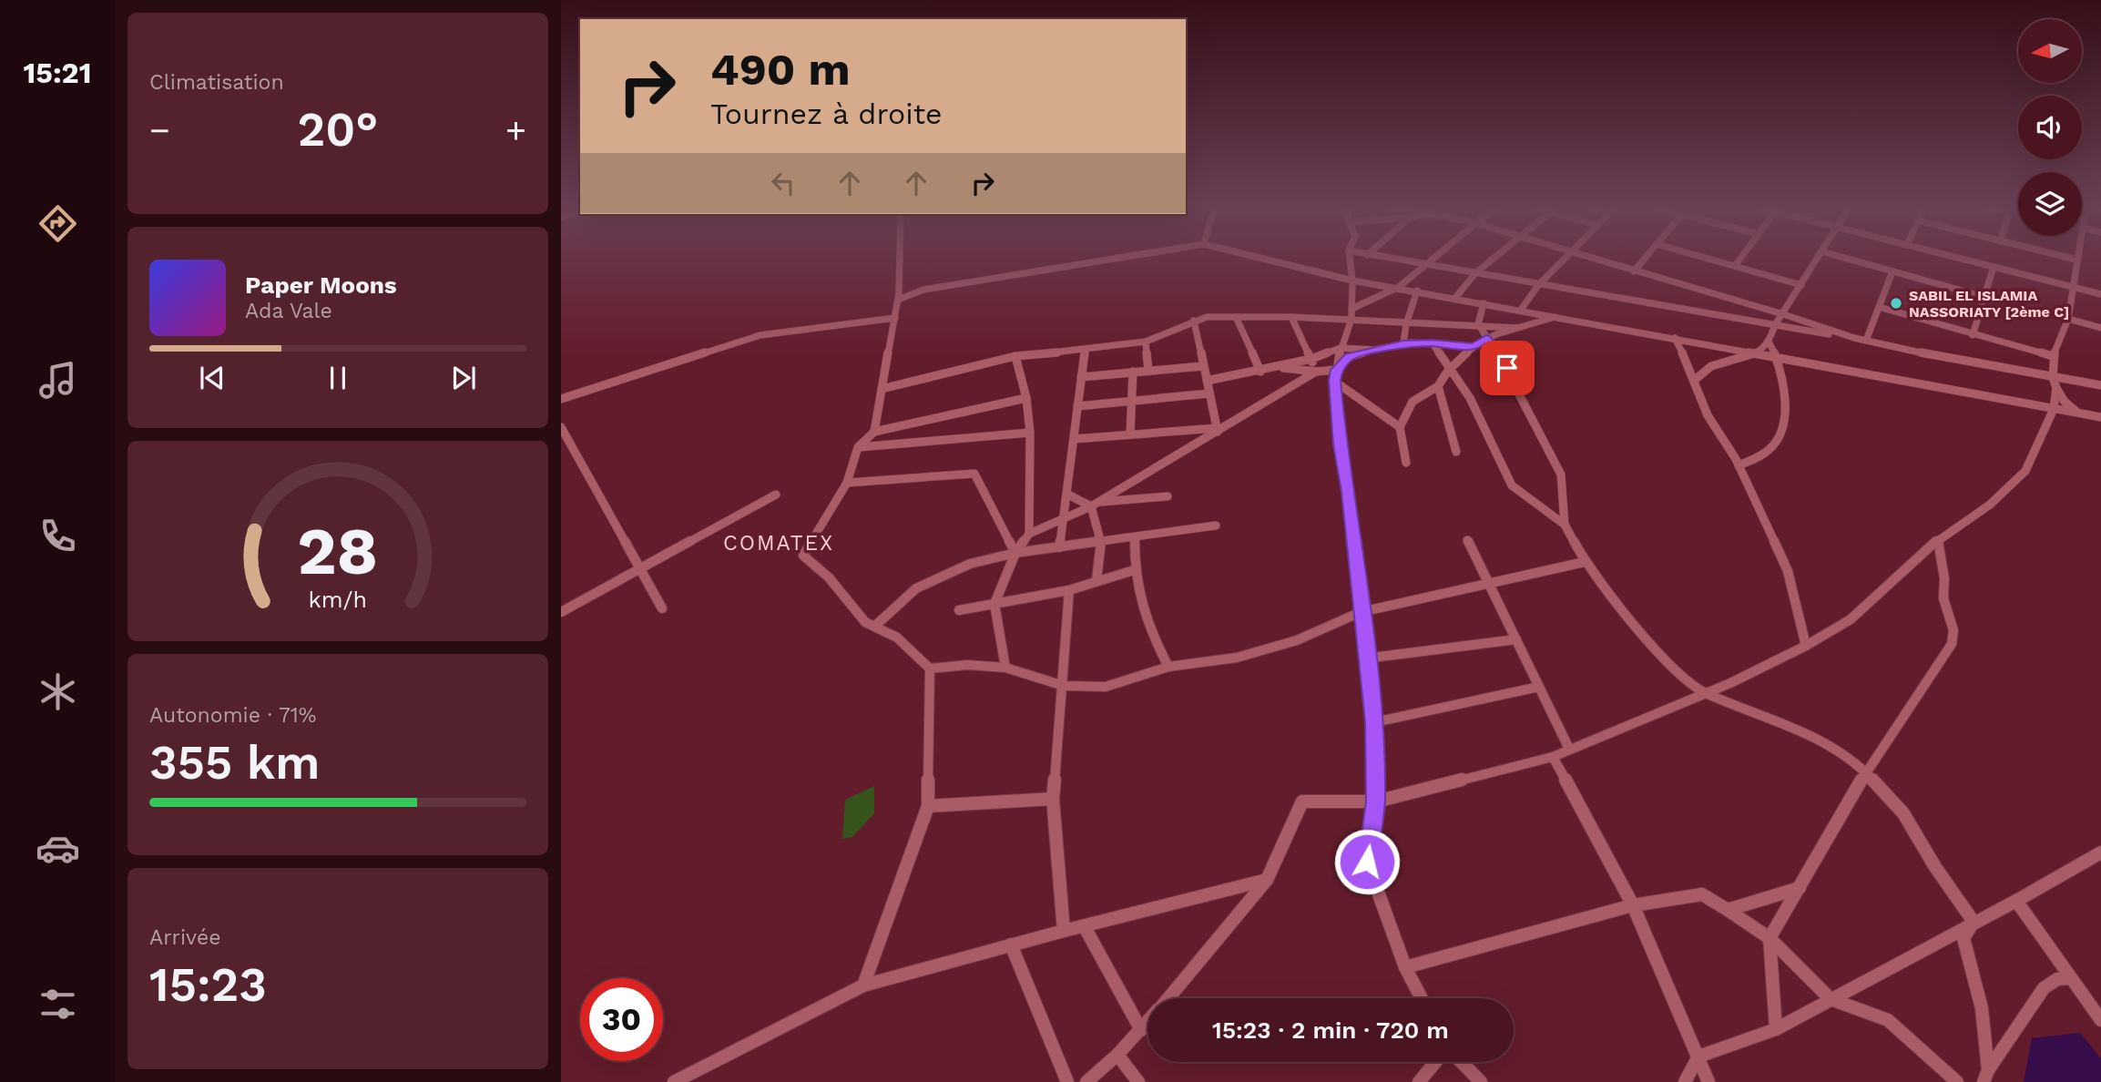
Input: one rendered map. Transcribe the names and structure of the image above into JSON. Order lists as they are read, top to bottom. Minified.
{"districts":["COMATEX"],"places":["SABIL EL ISLAMIA NASSORIATY [2ème C]"],"north":"left","page":{"tabs":"15:21","tile":["Climatisation",["Autonomie · 71%","355 km"],["Arrivée","15:23"]],"turn":["490 m","Tournez à droite"],"heat":["−","20°","+"],"song":["Paper Moons","Ada Vale"],"limit":"30","trip":"15:23 · 2 min · 720 m","gauge":["28","km/h"]}}
